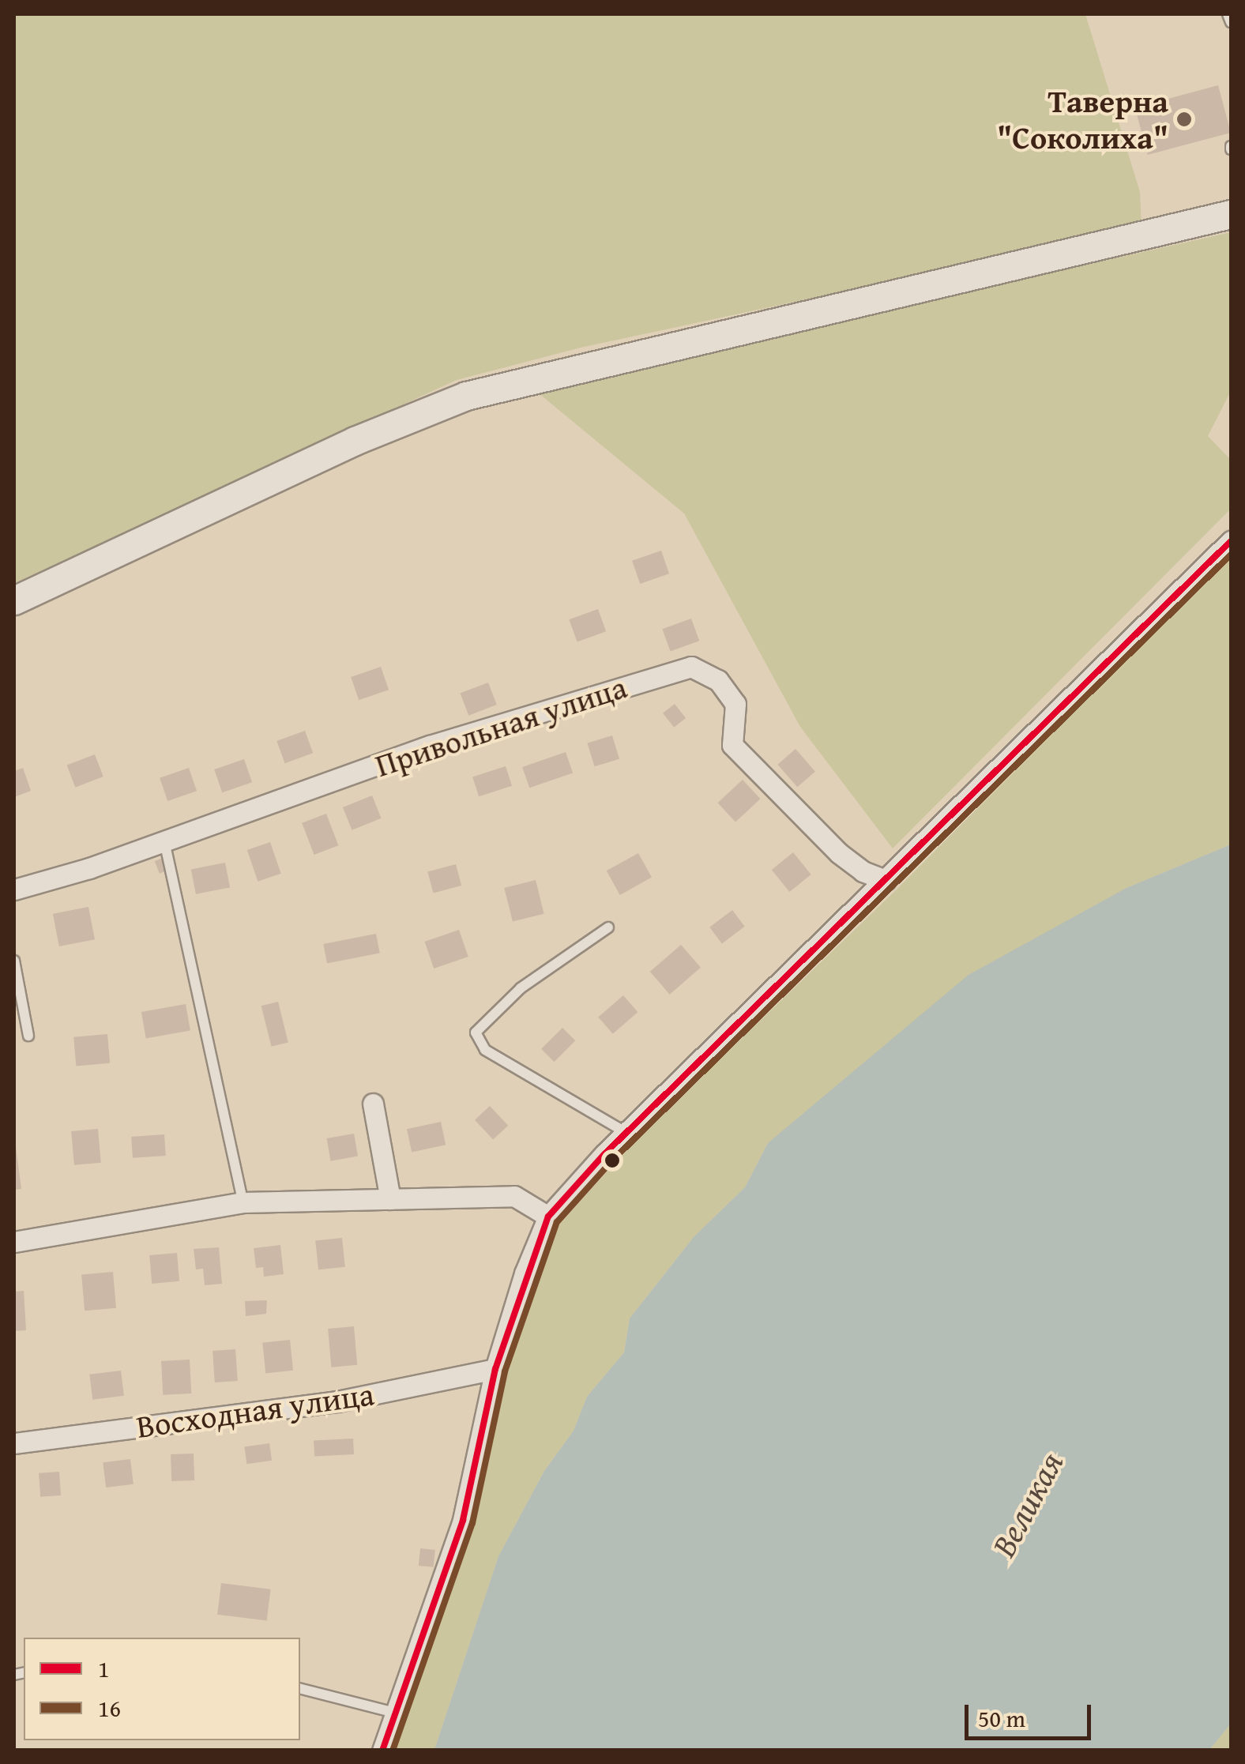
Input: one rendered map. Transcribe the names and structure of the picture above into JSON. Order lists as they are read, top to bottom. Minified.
{"streets":{"street":["Привольная улица","Восходная улица"]},"water":["Великая"],"places":["Таверна \"Соколиха\""],"lines":["transit line 1","transit line 16"],"legend":["1","16"],"scale_bar":"50 m"}
